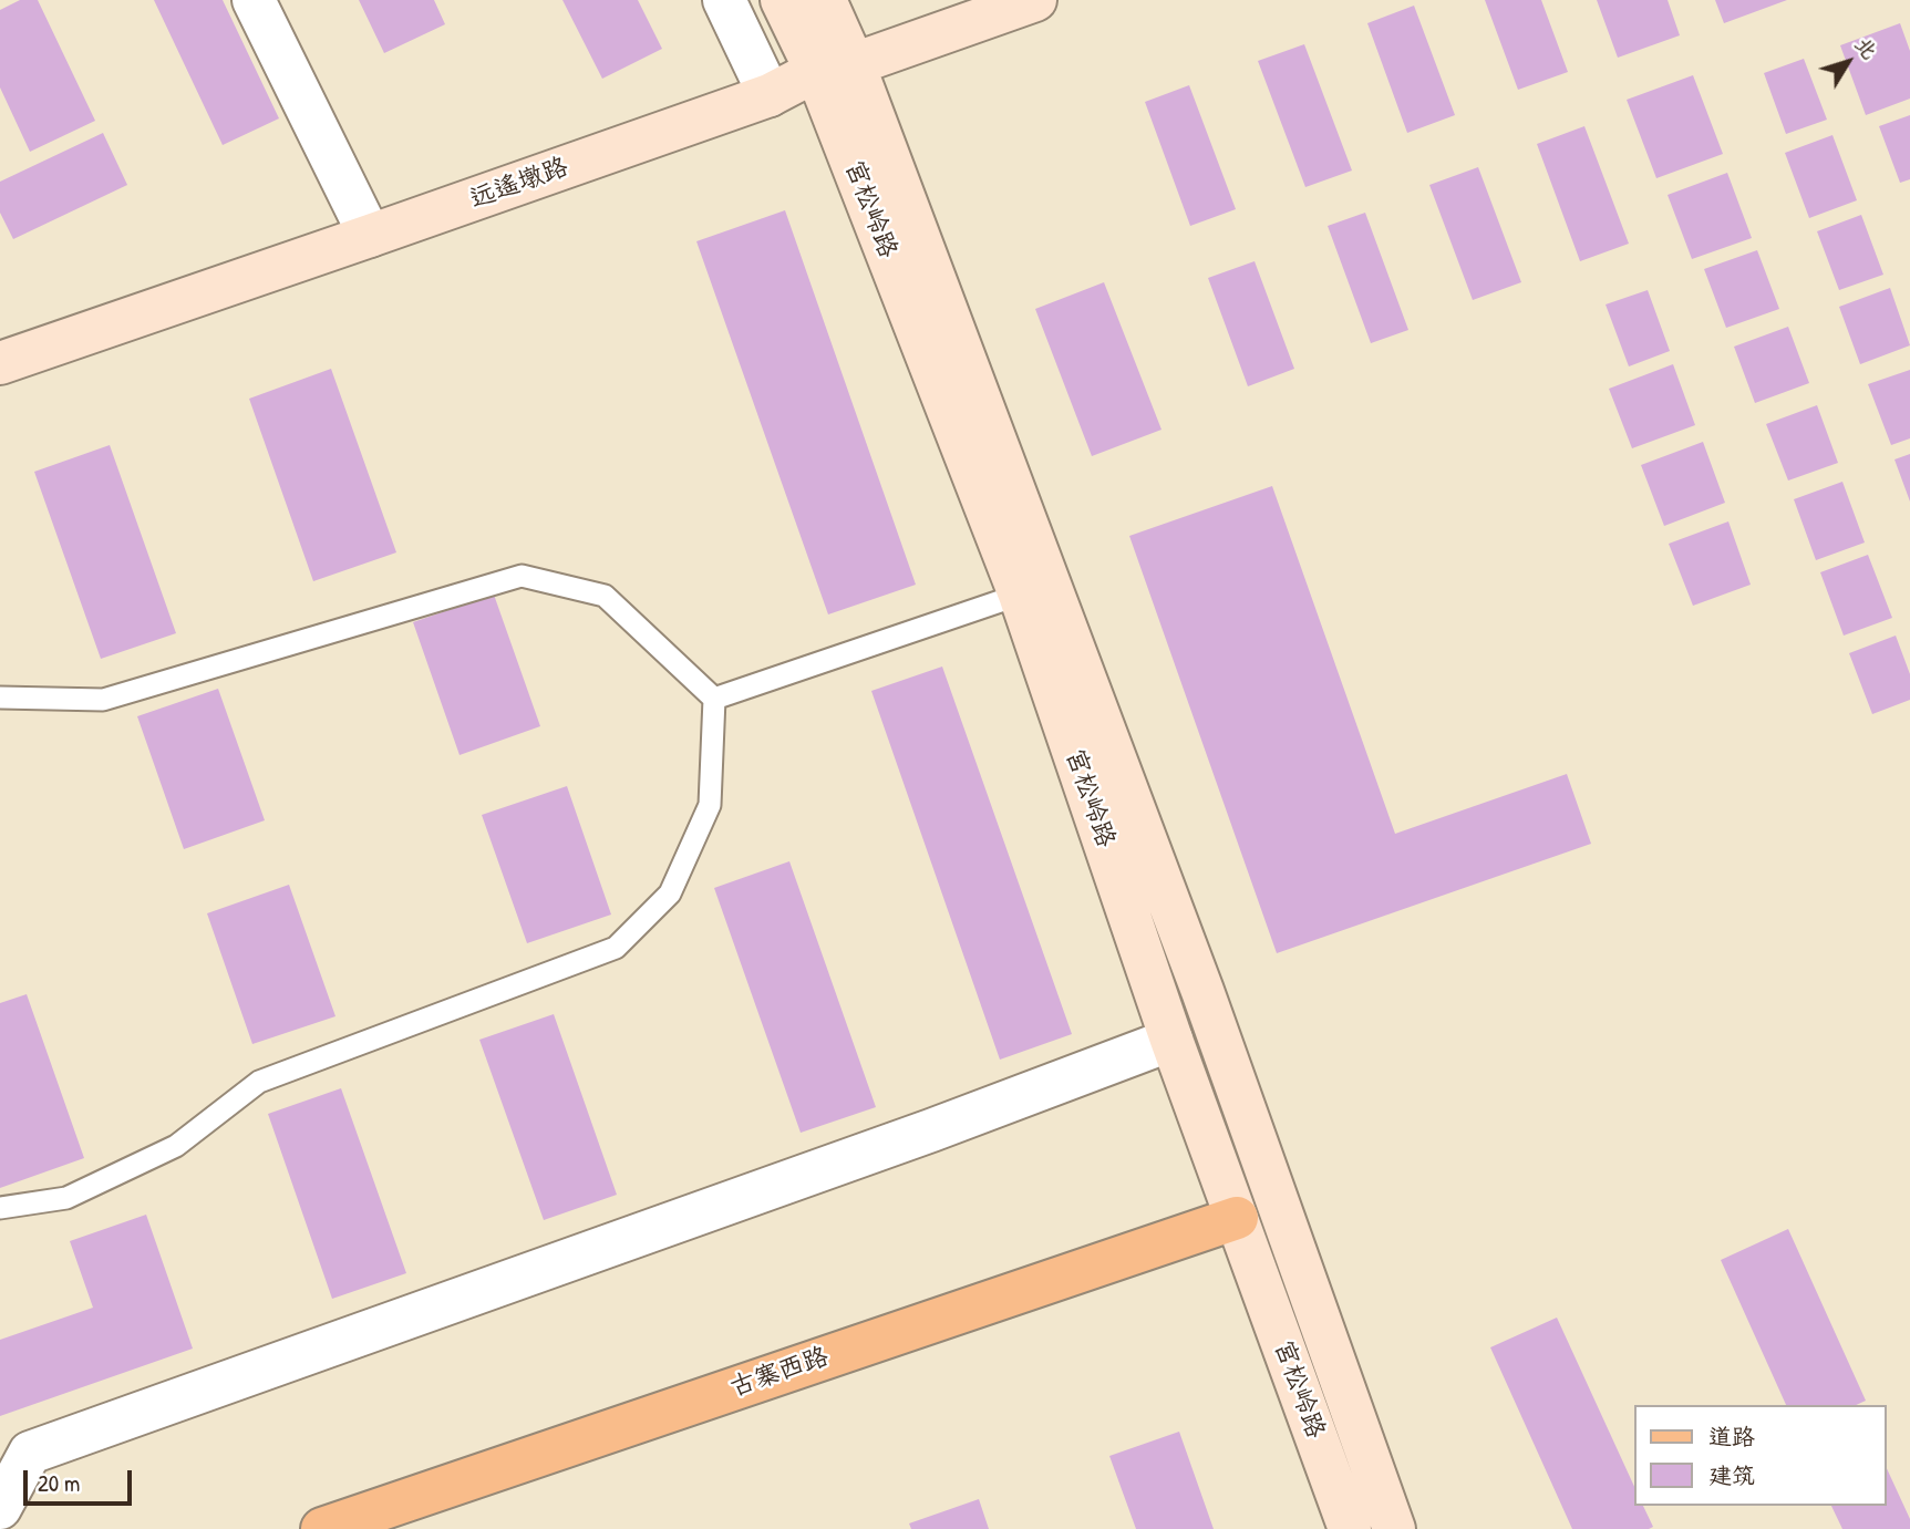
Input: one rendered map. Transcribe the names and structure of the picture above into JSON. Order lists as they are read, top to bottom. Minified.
{"streets":{"main road":["远遥墩路","宫松岭路","古寨西路"]},"crossings":[["远遥墩路","宫松岭路"],["宫松岭路","古寨西路"]],"legend":["道路","建筑"],"scale_bar":"20 m","north":"top right"}
